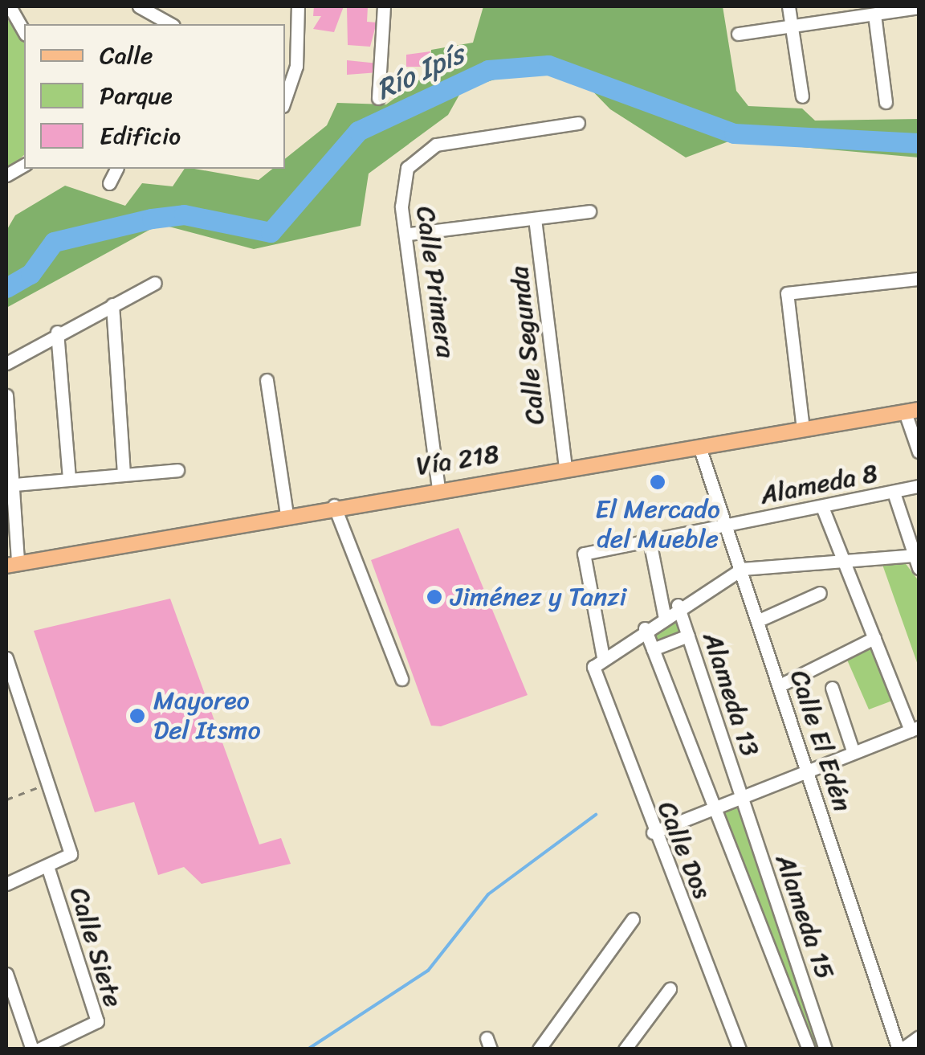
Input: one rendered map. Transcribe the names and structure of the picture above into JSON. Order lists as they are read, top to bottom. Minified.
{"streets":{"main road":["Vía 218"],"street":["Calle Primera","Calle Segunda","Alameda 8","Alameda 13","Calle El Edén","Calle Dos","Alameda 15","Calle Siete"]},"crossings":[["Calle Primera","Vía 218"],["Calle Segunda","Vía 218"],["Vía 218","Calle El Edén"],["Alameda 8","Calle El Edén"],["Alameda 8","Calle Dos"],["Alameda 13","Alameda 15"]],"water":["Río Ipís"],"places":["El Mercado del Mueble","Jiménez y Tanzi","Mayoreo Del Itsmo"],"legend":["Calle","Parque","Edificio"]}
